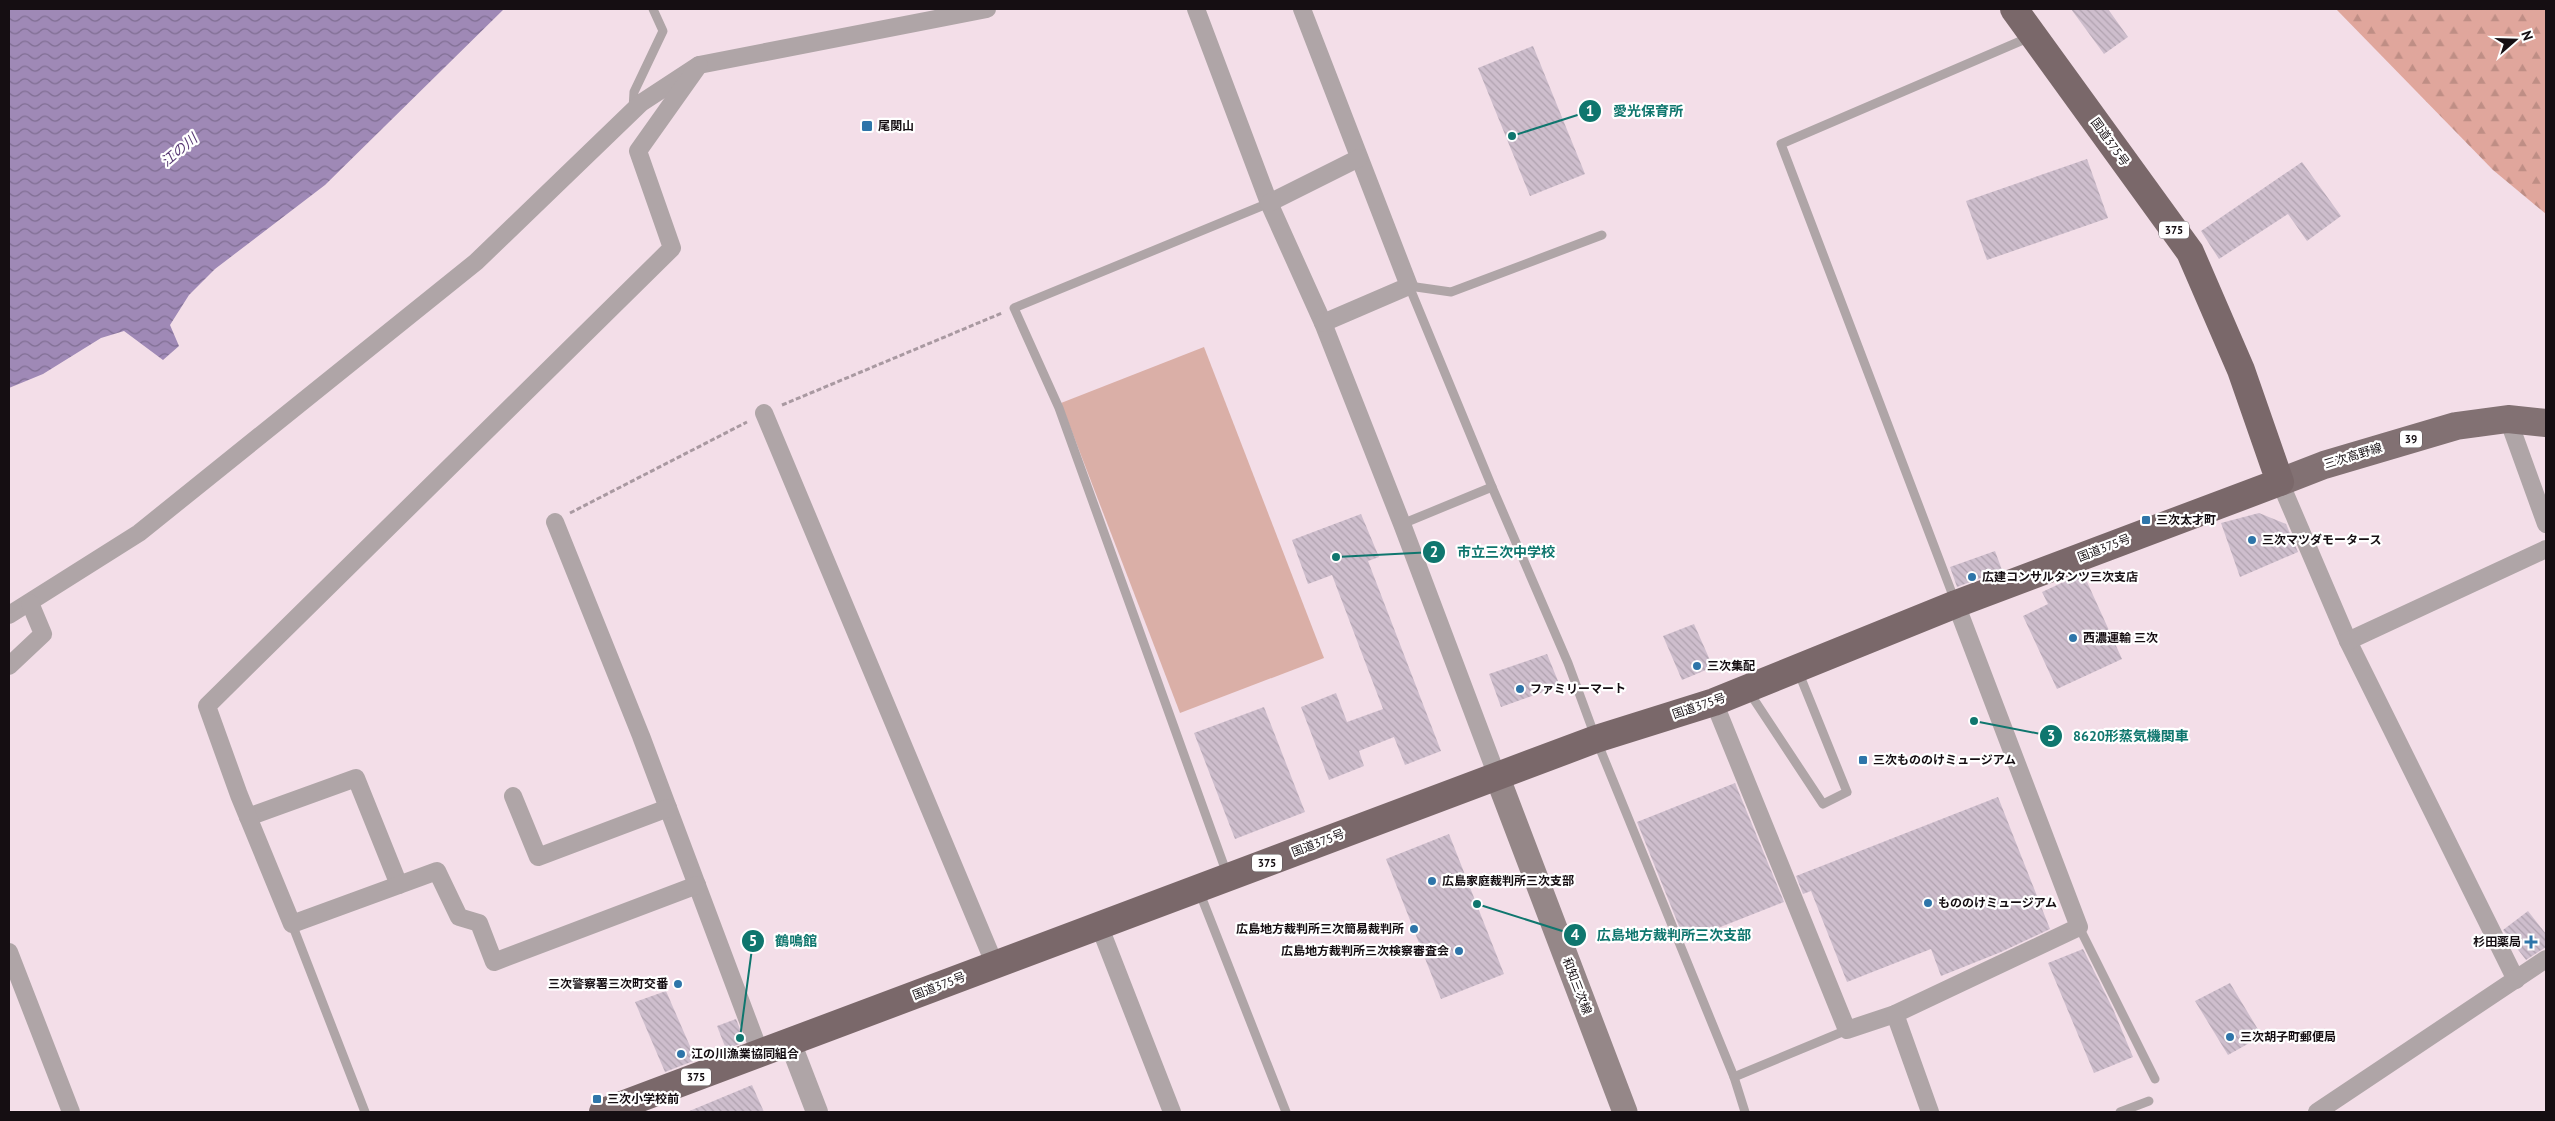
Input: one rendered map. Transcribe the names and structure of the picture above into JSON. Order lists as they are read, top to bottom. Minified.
{"streets":{"highway":["国道375号","375"],"main road":["39","三次高野線","和知三次線"]},"crossings":[["国道375号","三次高野線"],["国道375号","和知三次線"]],"water":["江の川"],"places":{"transit":["尾関山","三次太才町","三次もののけミュージアム","三次小学校前"],"other":["愛光保育所","三次マツダモータース","市立三次中学校","広建コンサルタンツ三次支店","西濃運輸 三次","三次集配","ファミリーマート","8620形蒸気機関車","広島家庭裁判所三次支部","もののけミュージアム","広島地方裁判所三次支部","広島地方裁判所三次簡易裁判所","広島地方裁判所三次検察審査会","三次警察署三次町交番","三次胡子町郵便局","鶴鳴館","江の川漁業協同組合"],"health":["杉田薬局"]},"north":"right"}
